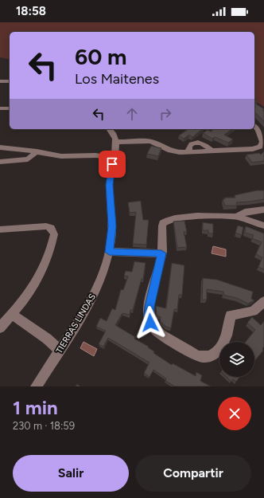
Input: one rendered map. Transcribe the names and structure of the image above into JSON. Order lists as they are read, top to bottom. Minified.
{"streets":{"street":["TIERRAS LINDAS"]},"page":{"status":"18:58","turn":["60 m","Los Maitenes"],"heading":["1 min","230 m · 18:59"],"buttons":["Salir","Compartir"]}}
